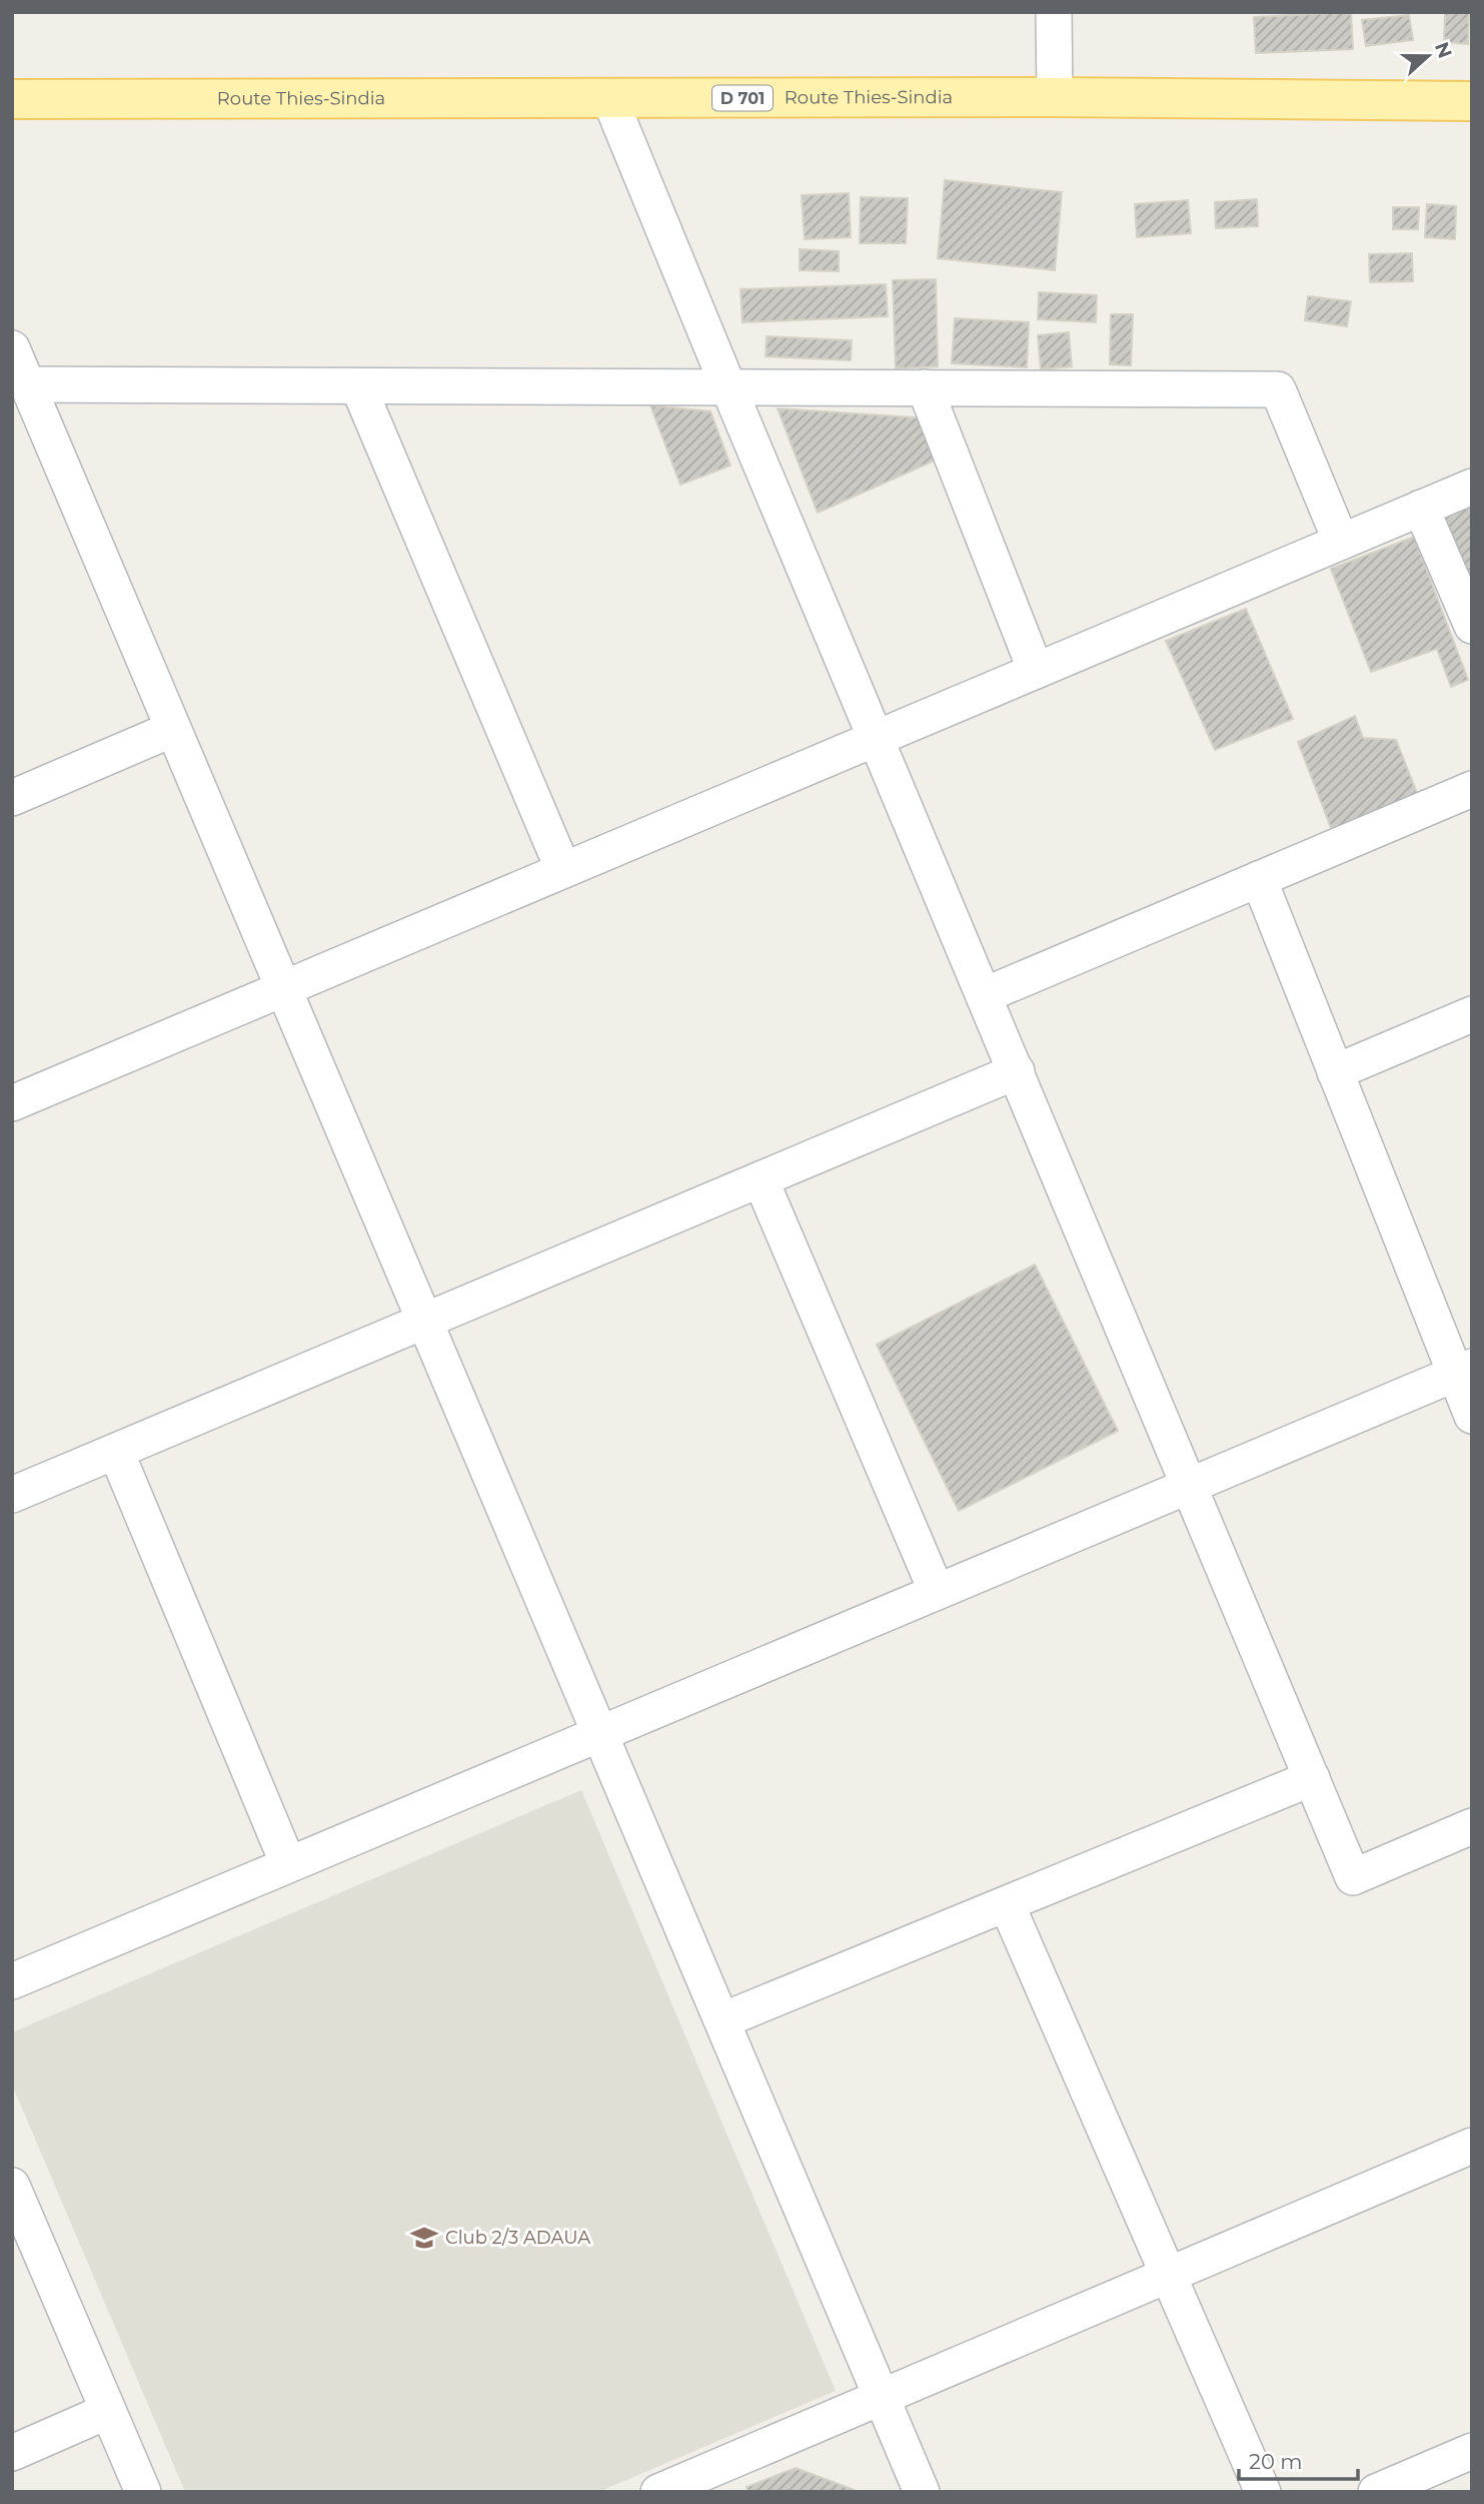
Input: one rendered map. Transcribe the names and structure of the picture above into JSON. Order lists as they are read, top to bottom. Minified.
{"streets":{"main road":["Route Thies-Sindia","D 701"]},"places":{"school or university":["Club 2/3 ADAUA"]},"scale_bar":"20 m","north":"right"}
